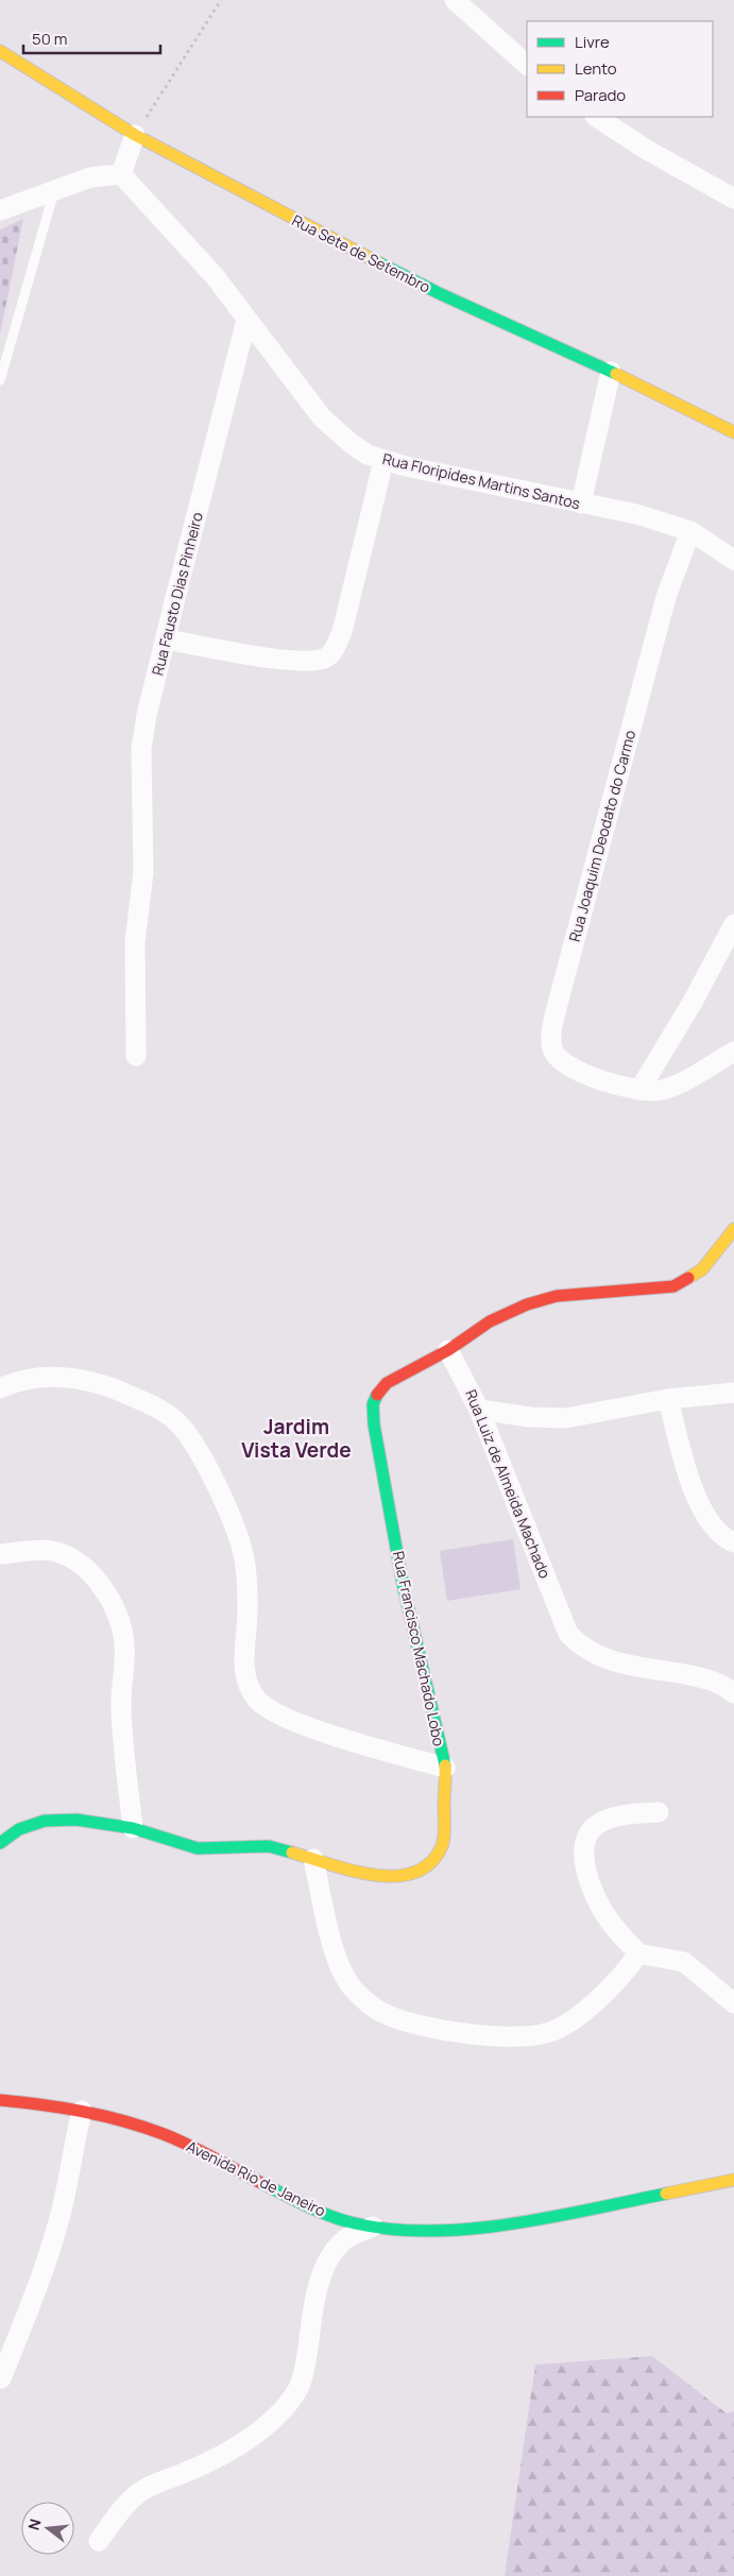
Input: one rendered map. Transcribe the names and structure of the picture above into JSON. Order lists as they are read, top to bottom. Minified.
{"streets":{"street":["Rua Sete de Setembro","Rua Floripides Martins Santos","Rua Fausto Dias Pinheiro","Rua Joaquim Deodato do Carmo","Rua Luiz de Almeida Machado","Rua Francisco Machado Lobo","Avenida Rio de Janeiro"]},"crossings":[["Rua Floripides Martins Santos","Rua Fausto Dias Pinheiro"],["Rua Floripides Martins Santos","Rua Joaquim Deodato do Carmo"],["Rua Luiz de Almeida Machado","Rua Francisco Machado Lobo"]],"districts":["Jardim Vista Verde"],"legend":["Livre","Lento","Parado"],"scale_bar":"50 m","north":"left"}
